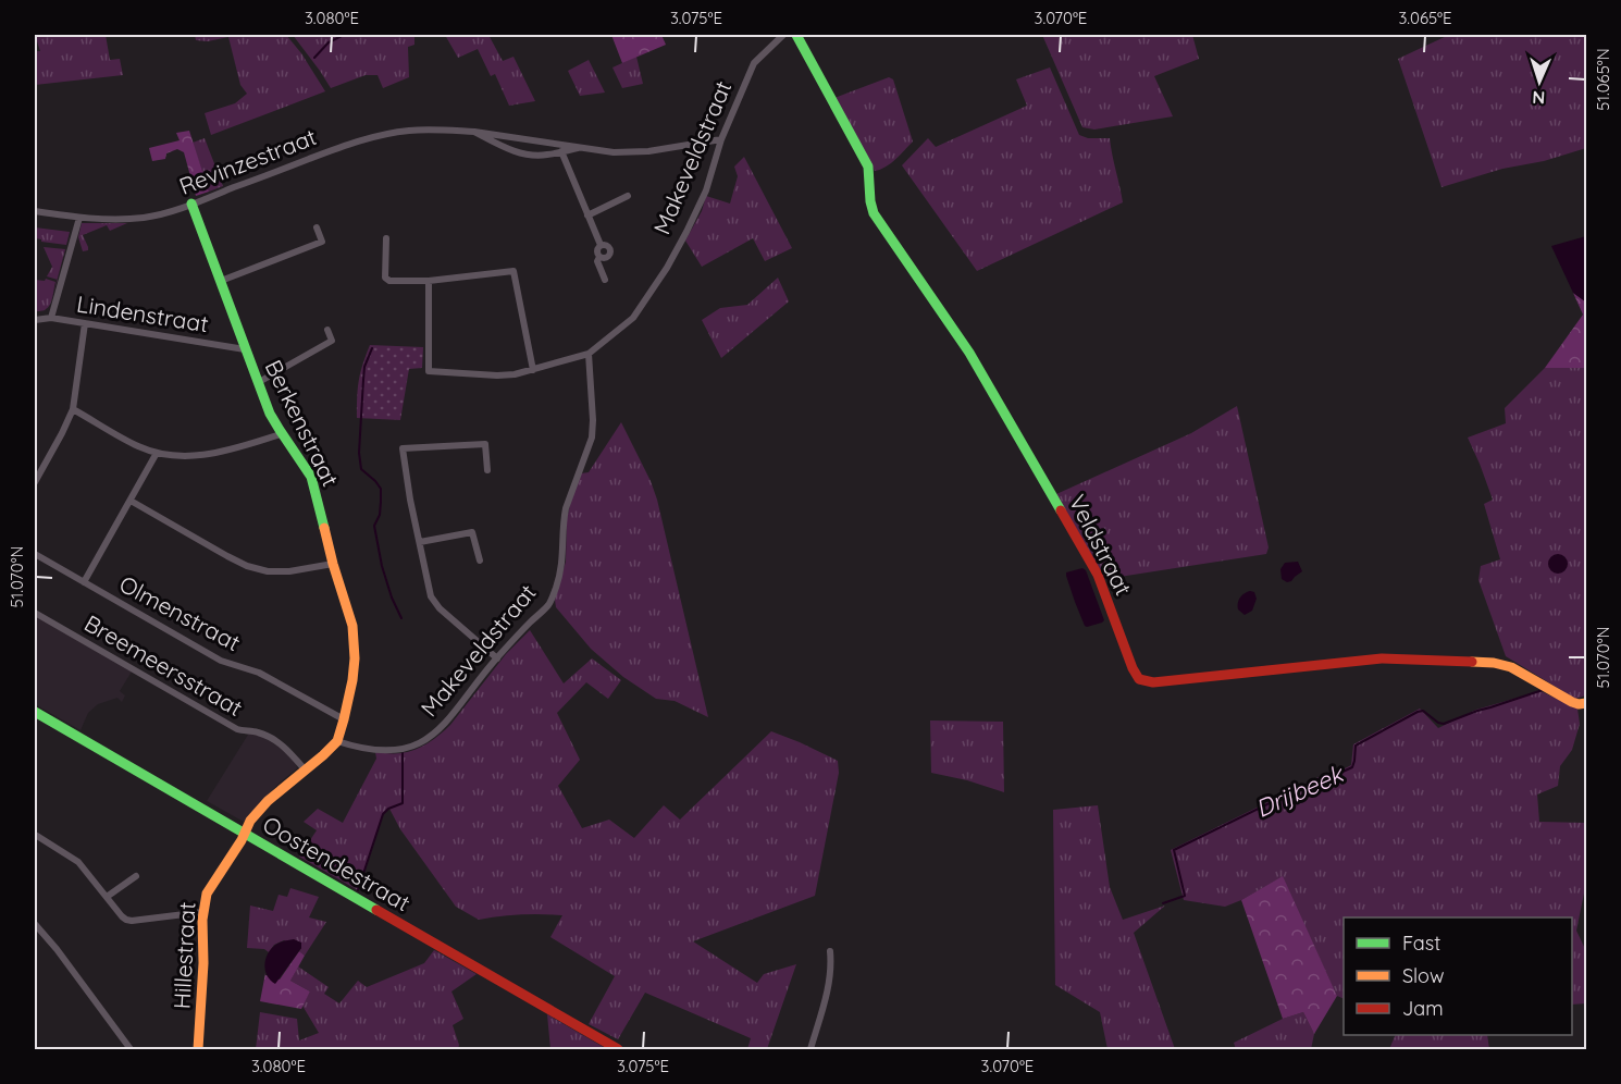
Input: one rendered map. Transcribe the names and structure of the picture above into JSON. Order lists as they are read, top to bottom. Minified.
{"streets":{"street":["Makeveldstraat","Revinzestraat","Lindenstraat","Berkenstraat","Veldstraat","Olmenstraat","Breemeersstraat","Oostendestraat","Hillestraat"]},"crossings":[["Makeveldstraat","Revinzestraat"],["Makeveldstraat","Berkenstraat"],["Revinzestraat","Berkenstraat"],["Lindenstraat","Berkenstraat"],["Berkenstraat","Olmenstraat"],["Oostendestraat","Hillestraat"]],"water":["Drijbeek"],"legend":["Fast","Slow","Jam"],"north":"bottom","coordinates":["3.080°E","3.075°E","3.070°E","3.065°E","51.065°N","51.070°N"]}
